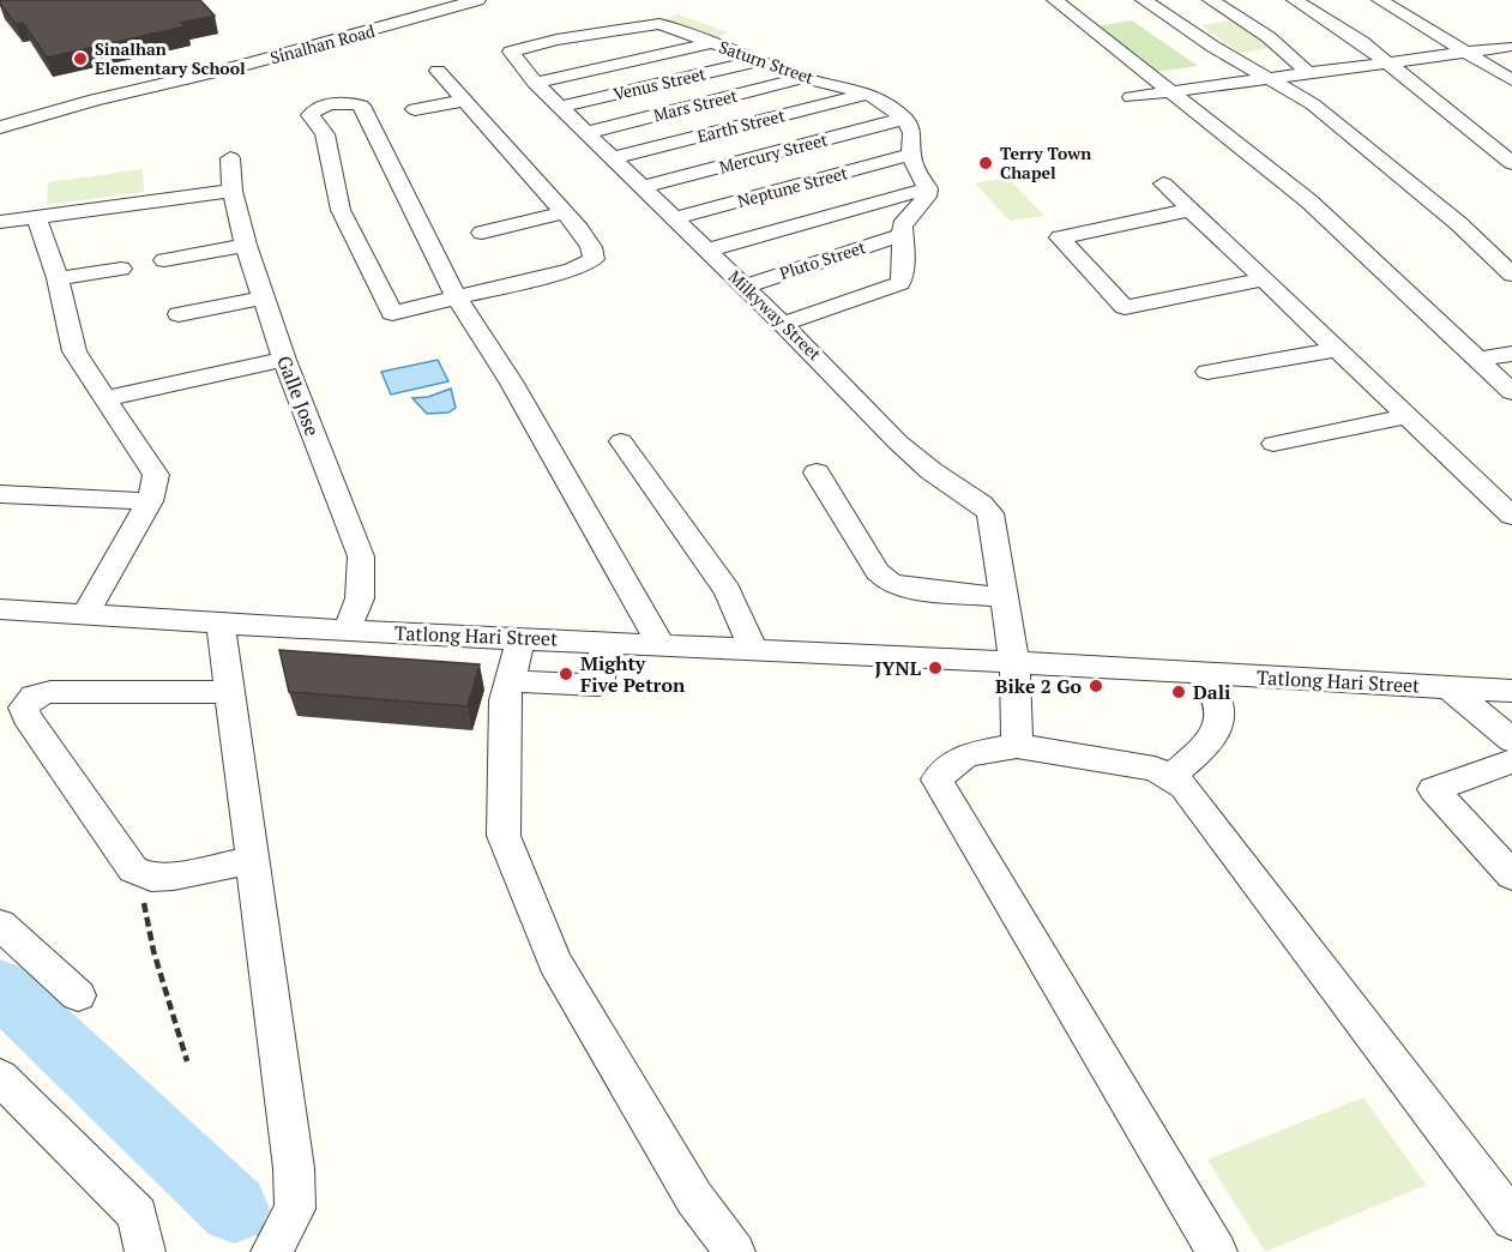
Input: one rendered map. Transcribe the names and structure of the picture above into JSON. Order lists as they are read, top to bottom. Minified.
{"streets":{"street":["Sinalhan Road","Saturn Street","Venus Street","Mars Street","Earth Street","Mercury Street","Neptune Street","Pluto Street","Milkyway Street","Galle Jose","Tatlong Hari Street"]},"crossings":[["Saturn Street","Venus Street"],["Saturn Street","Mars Street"],["Saturn Street","Earth Street"],["Saturn Street","Mercury Street"],["Saturn Street","Milkyway Street"],["Venus Street","Milkyway Street"],["Mars Street","Milkyway Street"],["Earth Street","Milkyway Street"],["Mercury Street","Milkyway Street"],["Neptune Street","Milkyway Street"],["Pluto Street","Milkyway Street"],["Milkyway Street","Tatlong Hari Street"],["Galle Jose","Tatlong Hari Street"]],"places":["Sinalhan Elementary School","Terry Town Chapel","JYNL","Mighty Five Petron","Bike 2 Go","Dali"]}
